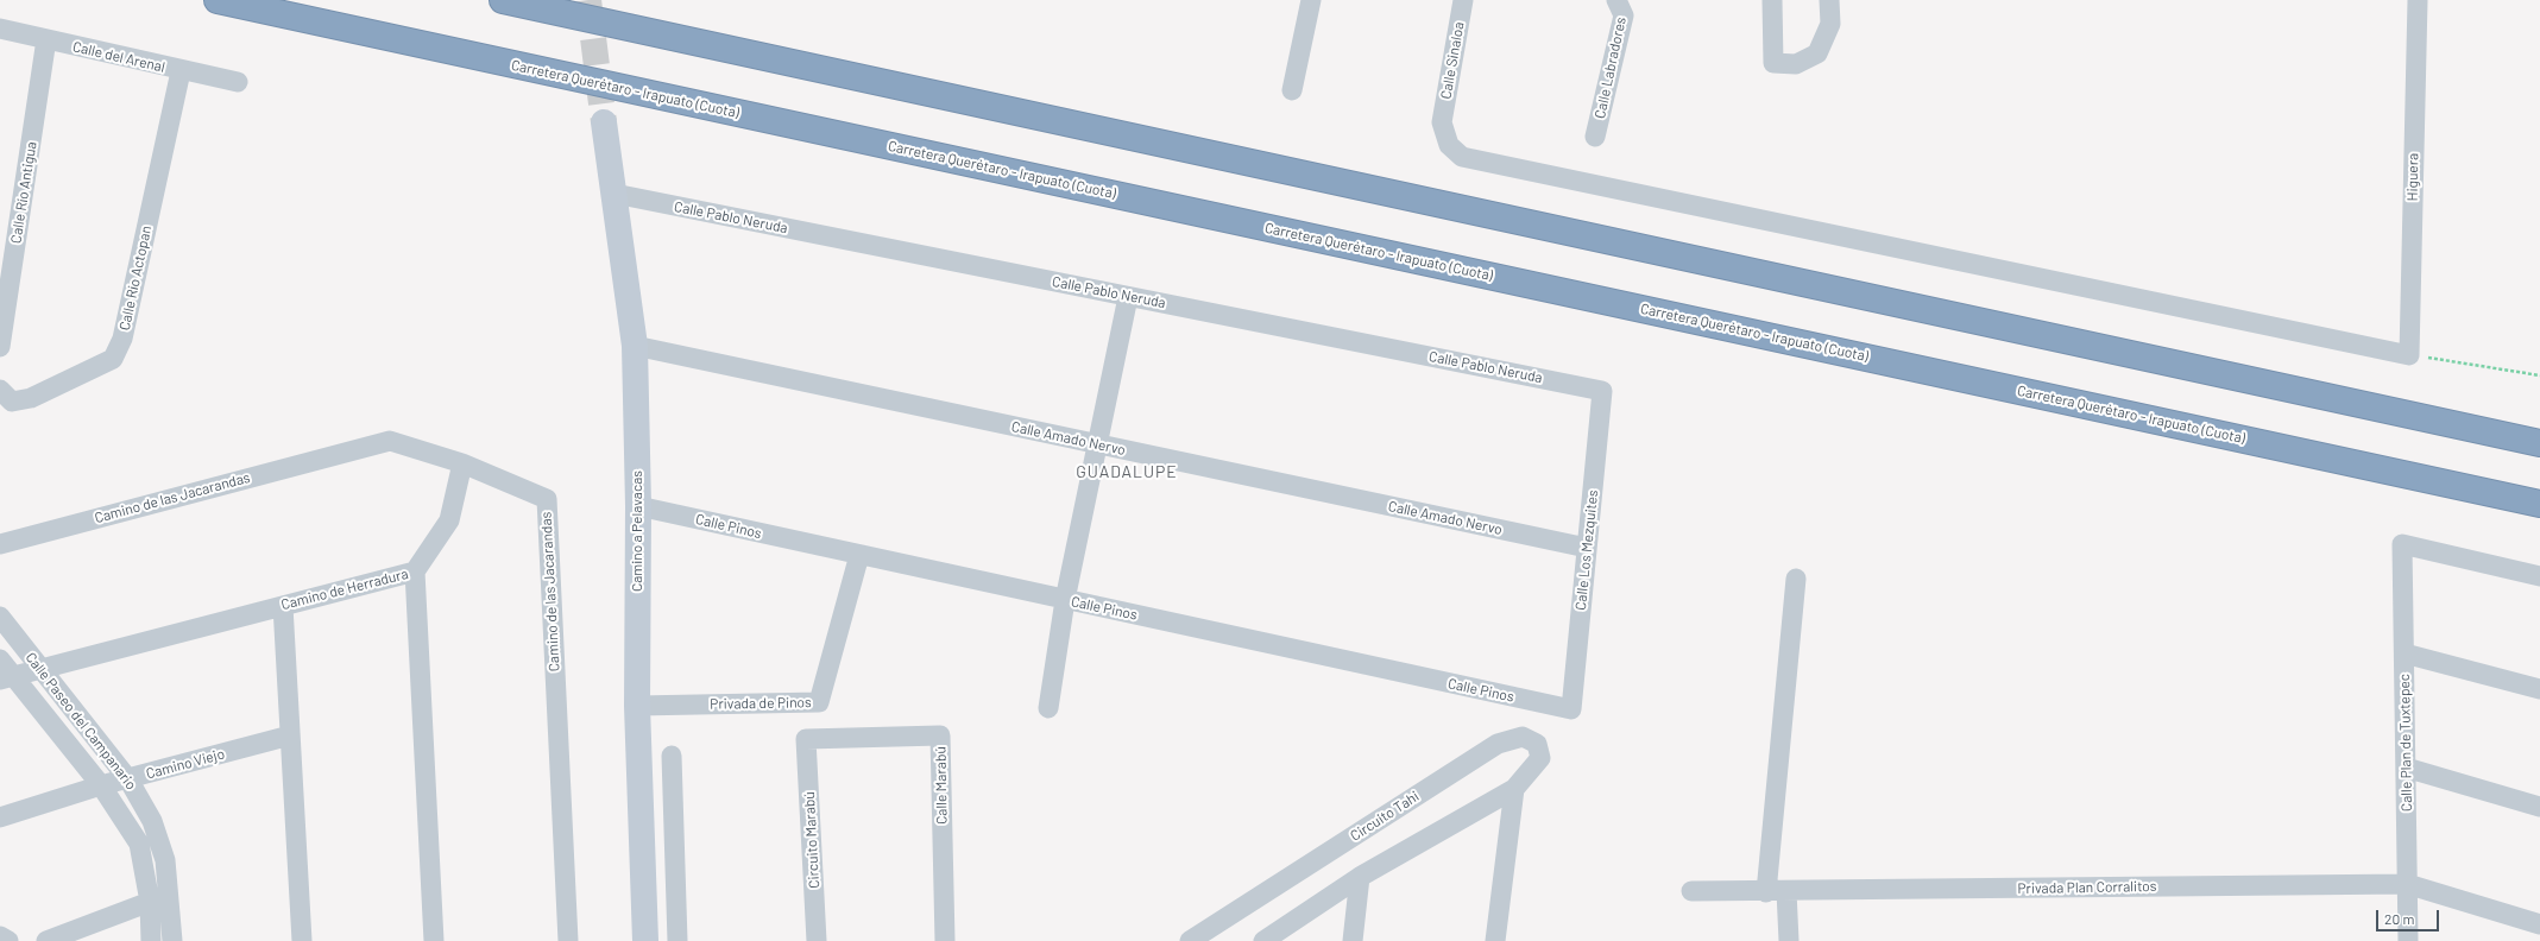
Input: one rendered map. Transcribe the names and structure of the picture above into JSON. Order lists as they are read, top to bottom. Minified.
{"streets":{"highway":["Carretera Querétaro - Irapuato (Cuota)"],"street":["Calle del Arenal","Calle Sinaloa","Calle Labradores","Higuera","Calle Río Antigua","Calle Pablo Neruda","Calle Río Actopan","Calle Amado Nervo","Camino de las Jacarandas","Calle Pinos","Camino a Pelavacas","Calle Los Mezquites","Camino de Herradura","Privada de Pinos","Calle Paseo del Campanario","Calle Plan de Tuxtepec","Camino Viejo","Calle Marabú","Circuito Tahi","Circuito Marabú","Privada Plan Corralitos"]},"crossings":[["Calle del Arenal","Calle Río Antigua"],["Calle del Arenal","Calle Río Actopan"],["Calle Sinaloa","Higuera"],["Calle Pablo Neruda","Camino a Pelavacas"],["Calle Pablo Neruda","Calle Los Mezquites"],["Calle Amado Nervo","Camino a Pelavacas"],["Calle Amado Nervo","Calle Los Mezquites"],["Calle Pinos","Camino a Pelavacas"],["Calle Pinos","Calle Los Mezquites"],["Calle Pinos","Privada de Pinos"],["Camino a Pelavacas","Privada de Pinos"],["Camino de Herradura","Calle Paseo del Campanario"],["Calle Paseo del Campanario","Camino Viejo"],["Calle Plan de Tuxtepec","Privada Plan Corralitos"],["Calle Marabú","Circuito Marabú"]],"districts":["GUADALUPE"],"scale_bar":"20 m"}
